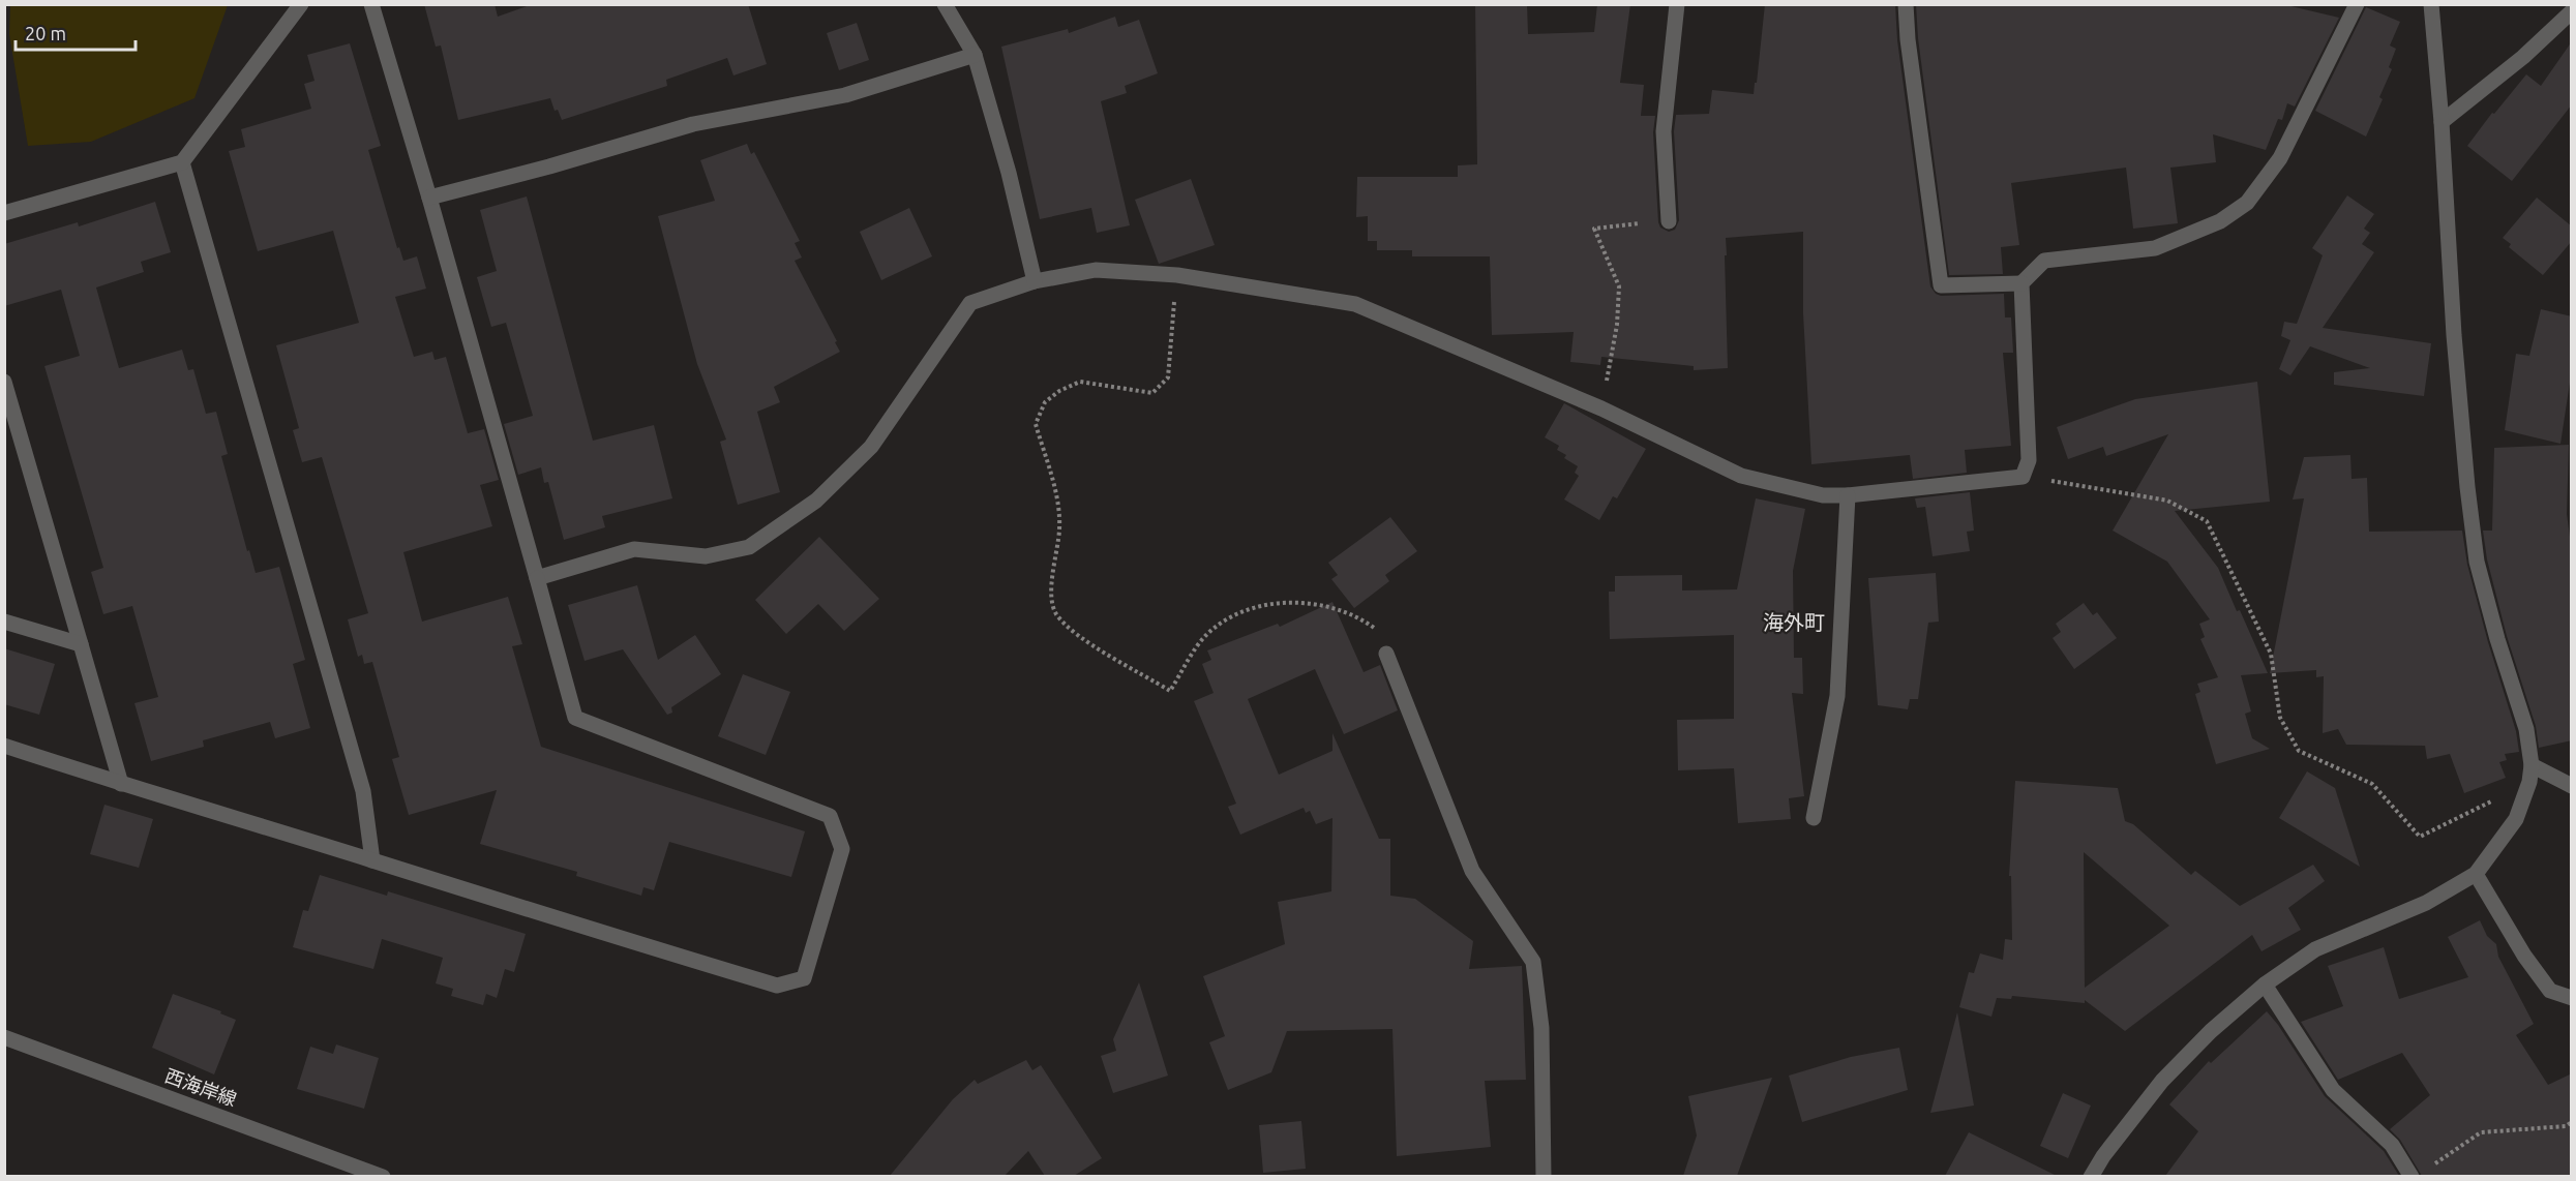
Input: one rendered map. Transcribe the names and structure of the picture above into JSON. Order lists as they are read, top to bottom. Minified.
{"streets":{"street":["西海岸線"]},"districts":["海外町"],"scale_bar":"20 m"}
